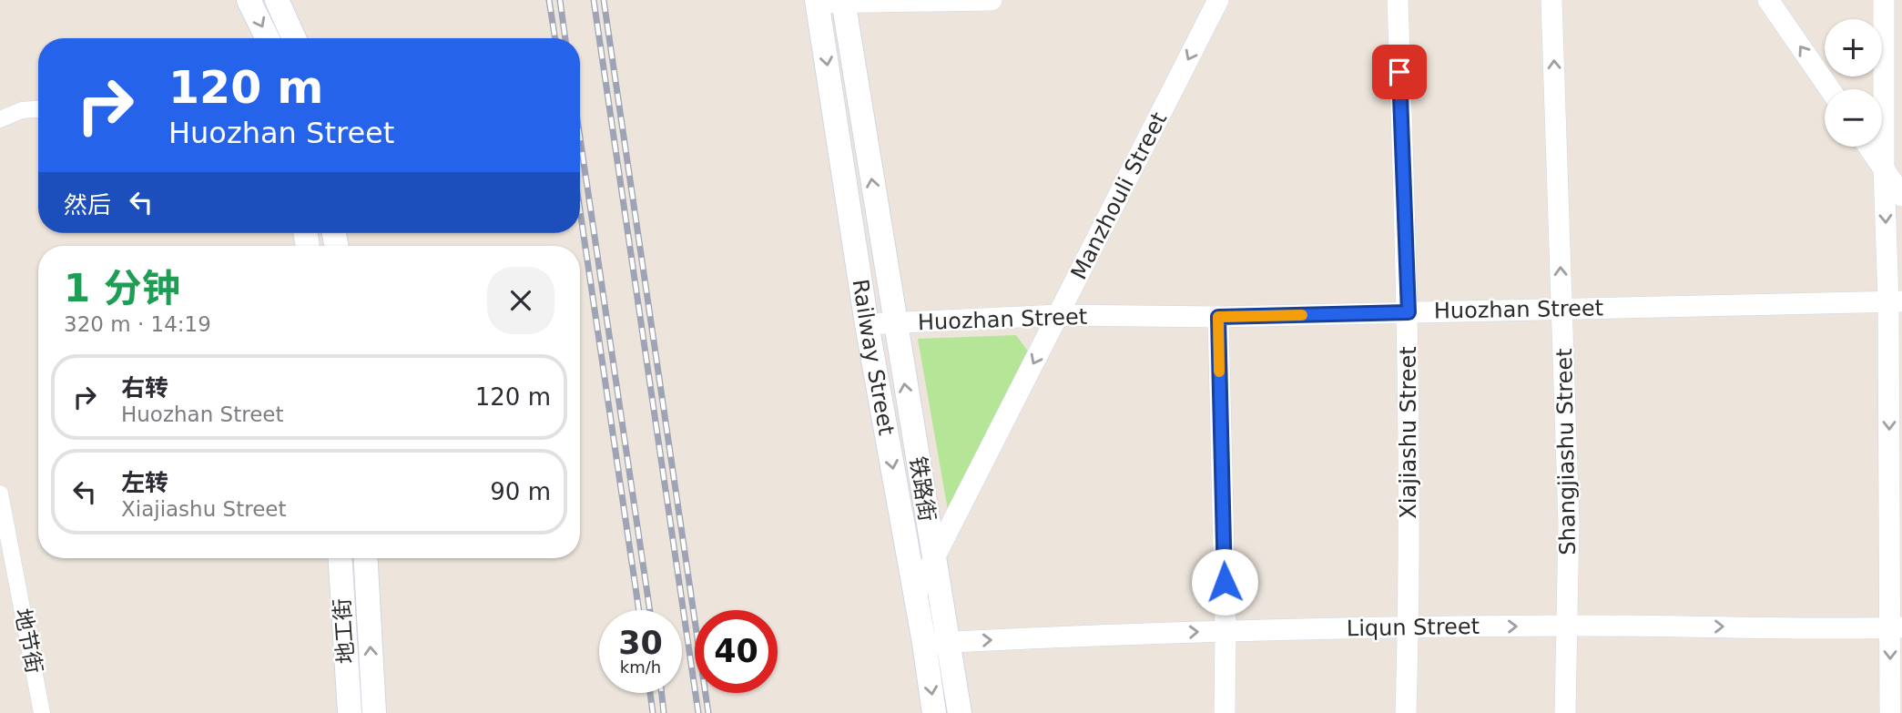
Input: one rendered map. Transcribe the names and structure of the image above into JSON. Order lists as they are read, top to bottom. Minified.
{"streets":{"main road":["Railway Street","铁路街","地工街"],"street":["Manzhouli Street","Huozhan Street","Xiajiashu Street","Shangjiashu Street","Liqun Street","地节街"]},"crossings":[["Manzhouli Street","Huozhan Street"],["Manzhouli Street","Railway Street"],["Manzhouli Street","铁路街"],["Huozhan Street","Railway Street"],["Huozhan Street","Xiajiashu Street"],["Huozhan Street","Shangjiashu Street"],["Huozhan Street","铁路街"],["Railway Street","Liqun Street"],["Xiajiashu Street","Liqun Street"],["Shangjiashu Street","Liqun Street"],["铁路街","Liqun Street"]],"one_way":["Manzhouli Street","Railway Street","Shangjiashu Street","铁路街","Liqun Street"],"page":{"map_buttons":["+","−"],"turn":["120 m","Huozhan Street"],"then":"然后","heading":["1 分钟","320 m · 14:19"],"list":[{"name":"右转","note":"Huozhan Street","value":"120 m"},{"name":"左转","note":"Xiajiashu Street","value":"90 m"}],"speed":"30 km/h","limit":"40"}}
